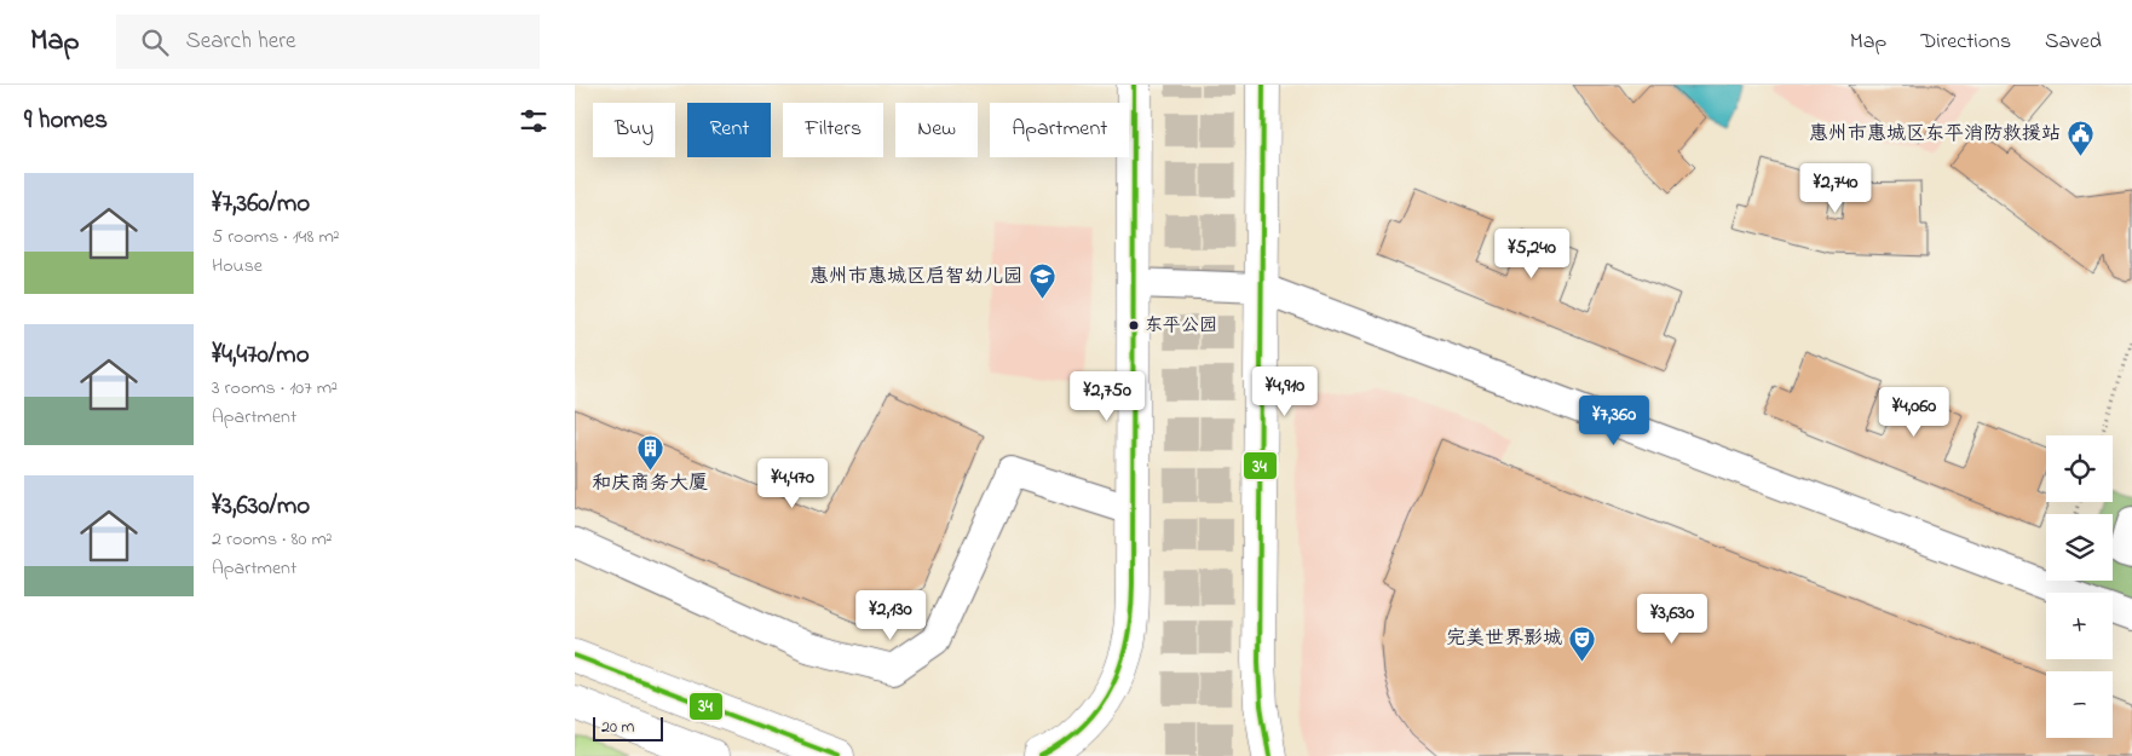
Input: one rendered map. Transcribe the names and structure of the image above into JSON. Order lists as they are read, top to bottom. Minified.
{"places":{"public building":["惠州市惠城区东平消防救援站"],"school or university":["惠州市惠城区启智幼儿园"],"other":["东平公园"],"building":["和庆商务大厦"],"theatre":["完美世界影城"]},"lines":["transit line 34"],"scale_bar":"20 m","page":{"header":"Map","search":"Search here","nav":["Map","Directions","Saved"],"heading":"9 homes","chip":["Buy","Rent","Filters","New","Apartment"],"list":[{"name":"¥7,360/mo","note":"5 rooms · 148 m² · House"},{"name":"¥4,470/mo","note":"3 rooms · 107 m² · Apartment"},{"name":"¥3,630/mo","note":"2 rooms · 80 m² · Apartment"}],"price":["¥2,740","¥5,240","¥4,910","¥2,750","¥4,060","¥7,360","¥4,470","¥2,130","¥3,630"],"map_buttons":["+","−"],"scale":"20 m"}}
